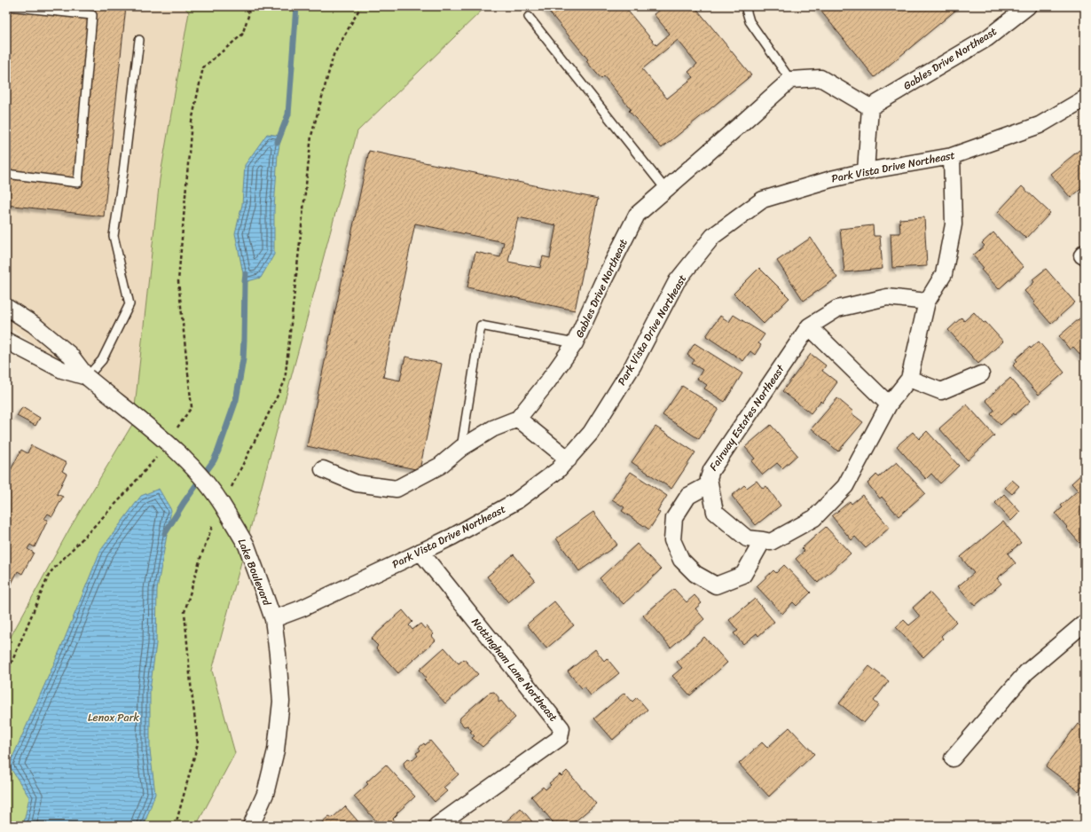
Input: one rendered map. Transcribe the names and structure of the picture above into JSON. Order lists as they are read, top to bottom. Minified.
{"streets":{"street":["Gables Drive Northeast","Park Vista Drive Northeast","Fairway Estates Northeast","Lake Boulevard","Nottingham Lane Northeast"]},"crossings":[["Park Vista Drive Northeast","Lake Boulevard"],["Park Vista Drive Northeast","Nottingham Lane Northeast"]],"parks":["Lenox Park"]}
